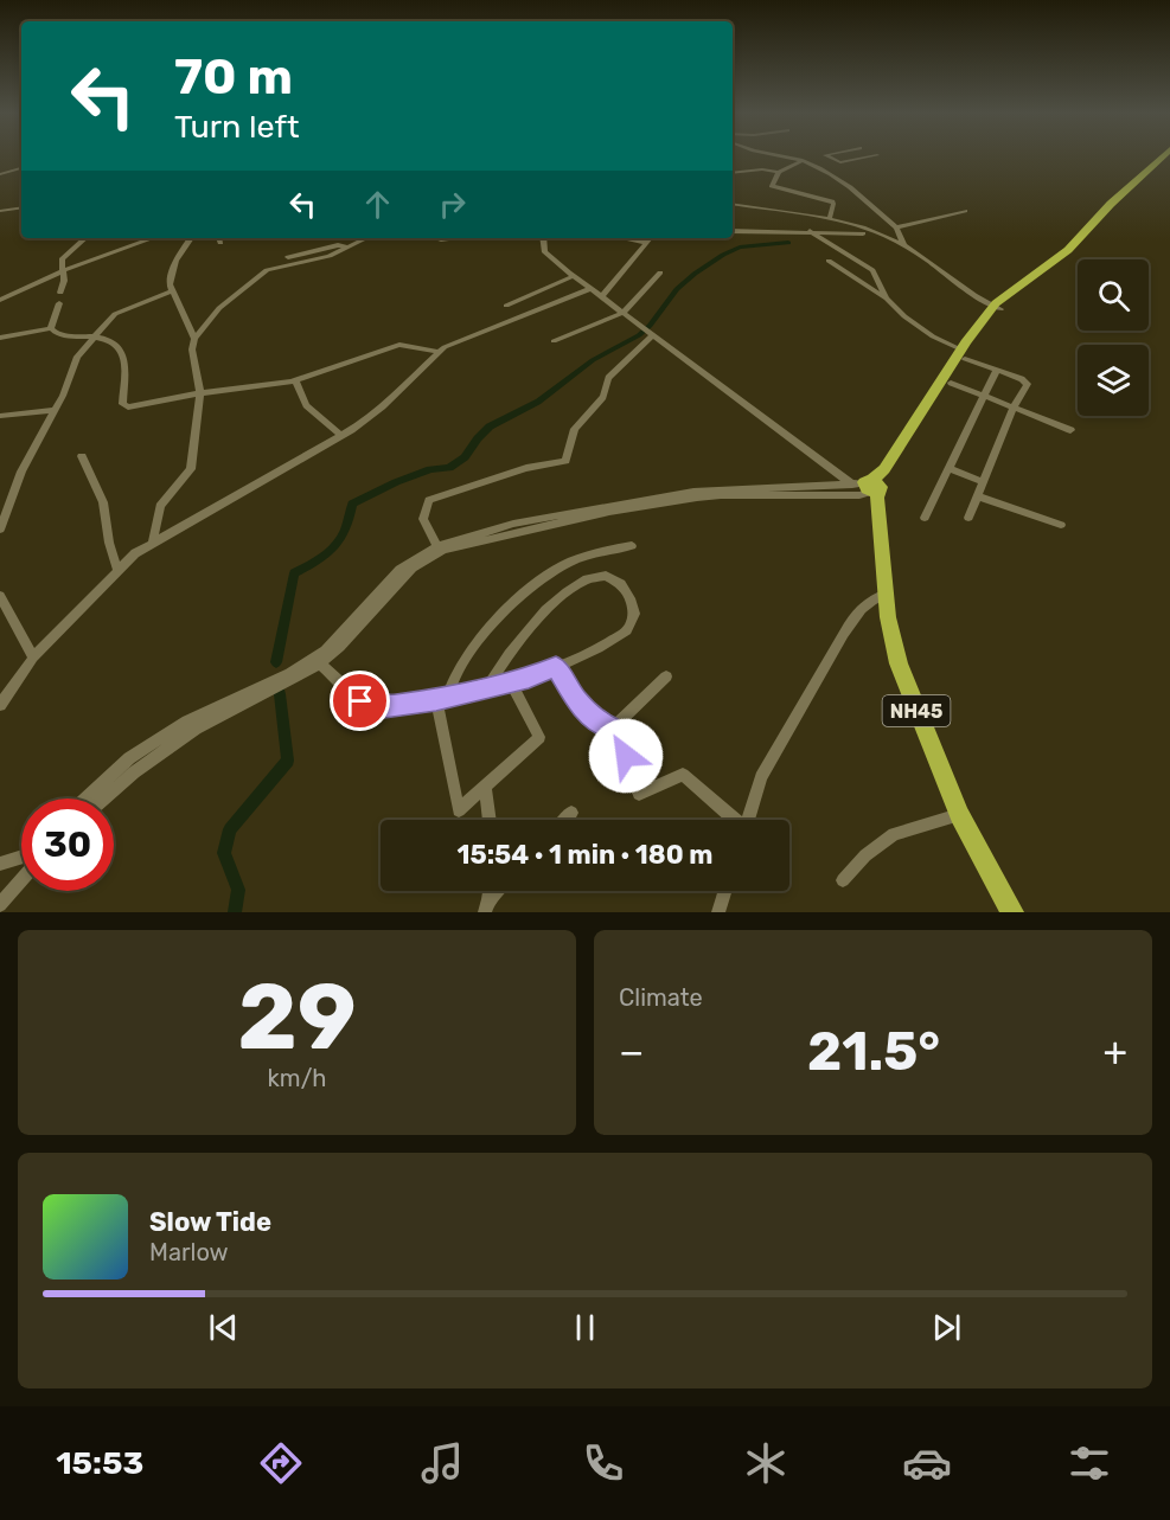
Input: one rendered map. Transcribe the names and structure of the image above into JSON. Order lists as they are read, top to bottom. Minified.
{"streets":{"highway":["NH45"]},"page":{"turn":["70 m","Turn left"],"limit":"30","trip":"15:54 · 1 min · 180 m","tile":[["29","km/h"],"Climate"],"heat":["−","21.5°","+"],"song":["Slow Tide","Marlow"],"tabs":"15:53"}}
